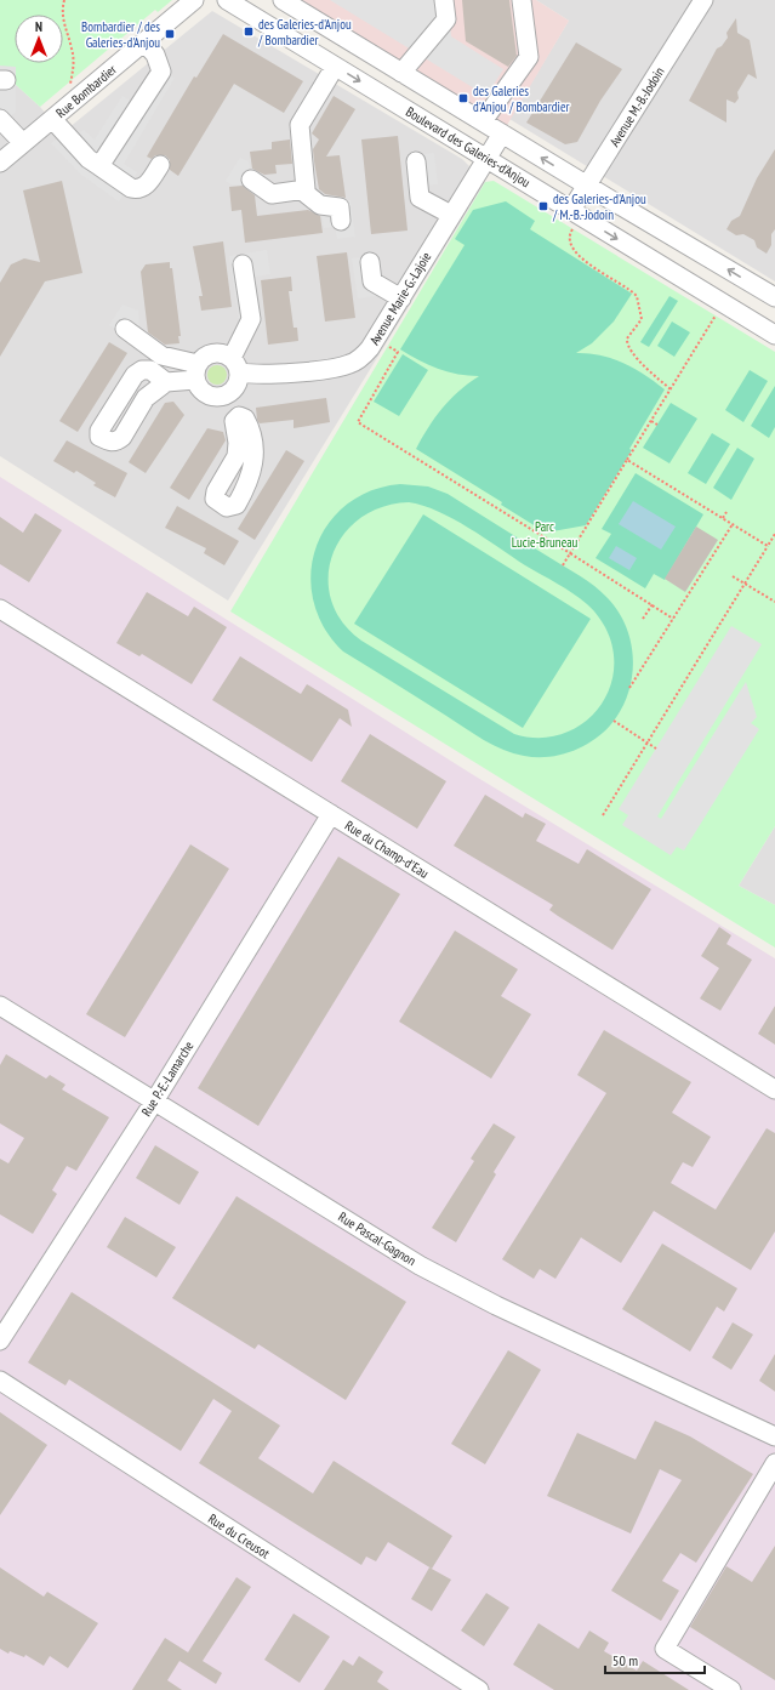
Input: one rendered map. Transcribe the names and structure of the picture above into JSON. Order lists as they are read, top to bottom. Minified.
{"streets":{"street":["Rue Bombardier","Avenue M.-B.-Jodoin","Boulevard des Galeries-d'Anjou","Avenue Marie-G.-Lajoie","Rue du Champ-d'Eau","Rue P.-E.-Lamarche","Rue Pascal-Gagnon","Rue du Creusot"]},"crossings":[["Avenue M.-B.-Jodoin","Boulevard des Galeries-d'Anjou"],["Boulevard des Galeries-d'Anjou","Avenue Marie-G.-Lajoie"],["Rue du Champ-d'Eau","Rue P.-E.-Lamarche"],["Rue P.-E.-Lamarche","Rue Pascal-Gagnon"]],"parks":["Parc Lucie-Bruneau"],"places":{"transit":["des Galeries-d'Anjou / Bombardier","Bombardier / des Galeries-d'Anjou","des Galeries d'Anjou / Bombardier","des Galeries-d'Anjou / M.-B.-Jodoin"]},"scale_bar":"50 m","north":"top"}
